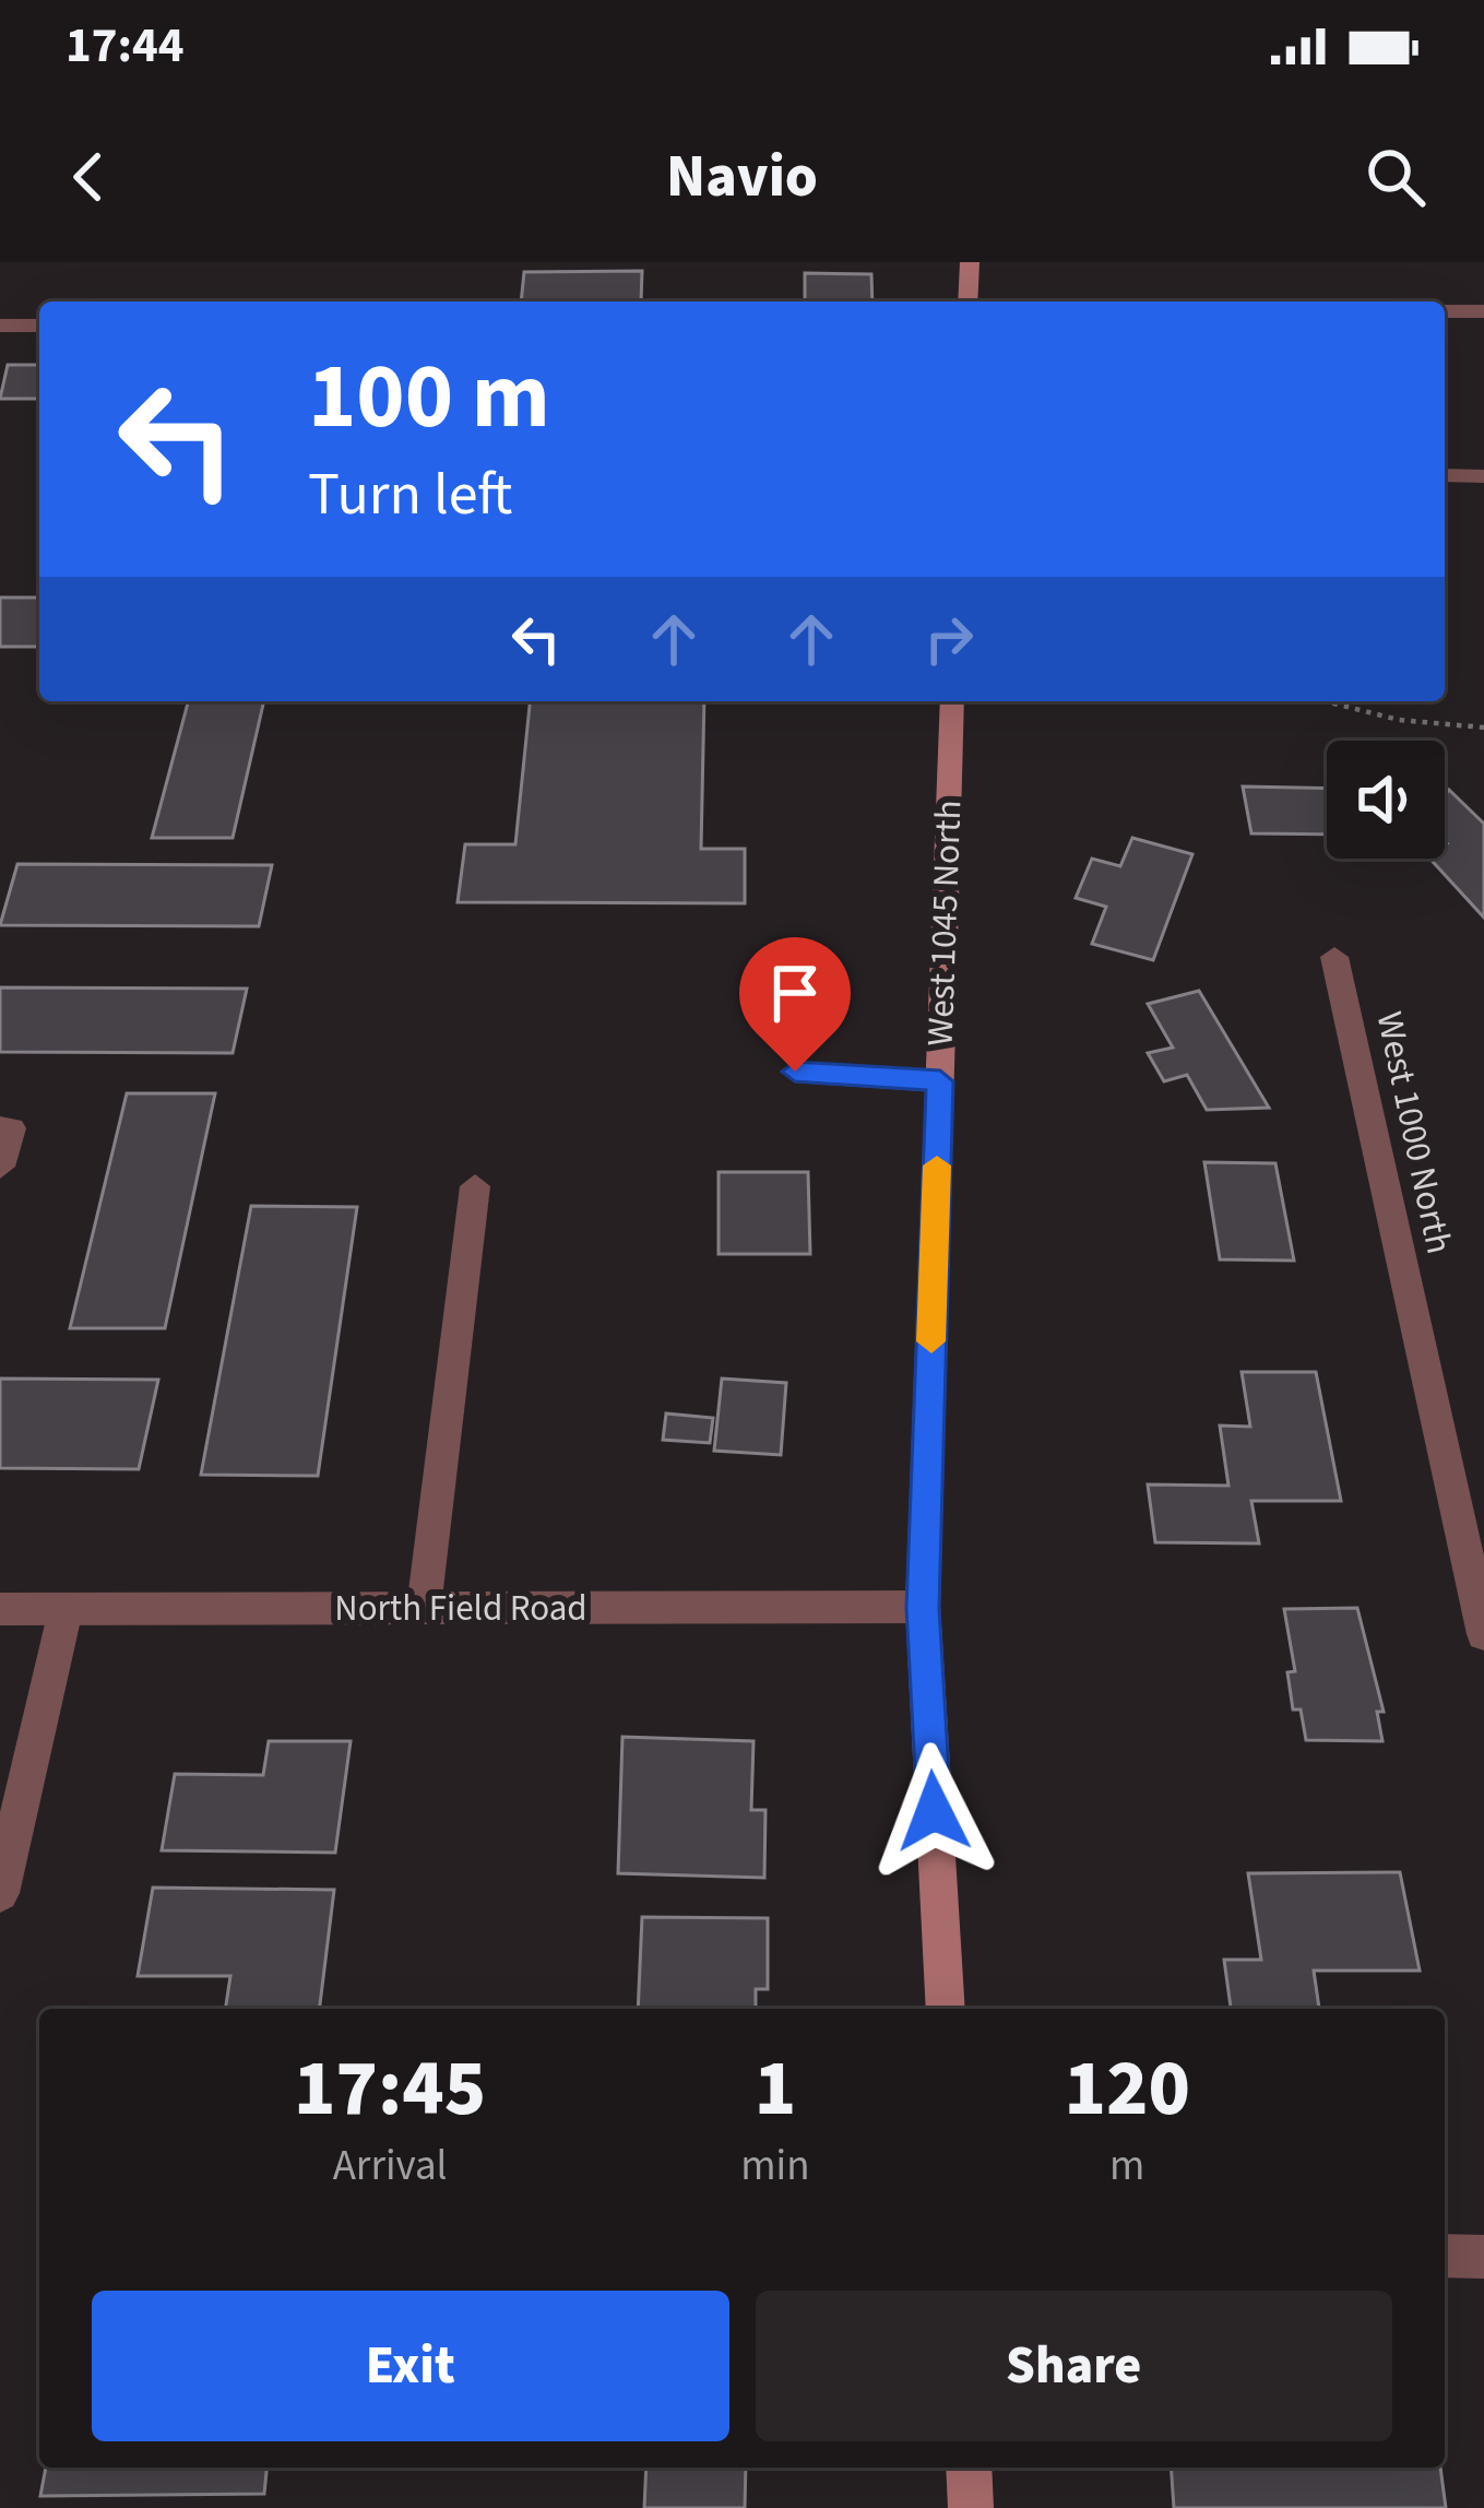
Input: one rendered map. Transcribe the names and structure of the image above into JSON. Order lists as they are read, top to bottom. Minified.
{"streets":{"main road":["West 1045 North"],"street":["West 1000 North","North Field Road"]},"crossings":[["West 1045 North","North Field Road"]],"page":{"status":"17:44","header":"Navio","turn":["100 m","Turn left"],"eta":["17:45","Arrival","1","min","120","m"],"buttons":["Exit","Share"]}}
